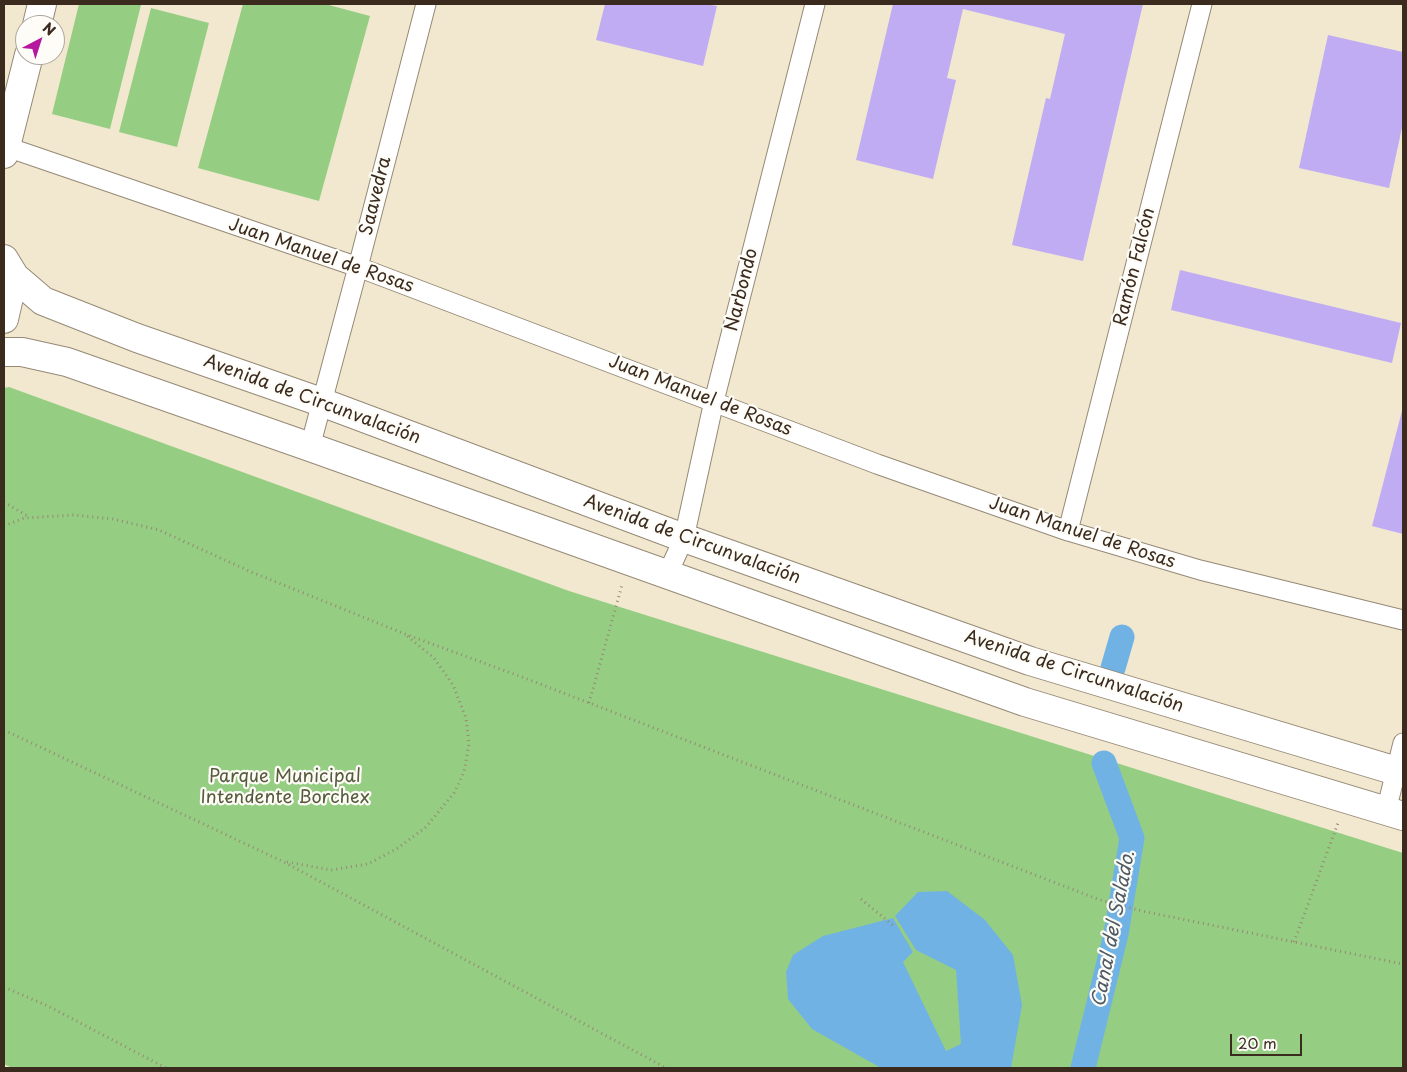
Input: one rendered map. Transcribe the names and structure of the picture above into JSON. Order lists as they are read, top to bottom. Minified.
{"streets":{"main road":["Avenida de Circunvalación"],"street":["Saavedra","Juan Manuel de Rosas","Ramón Falcón","Narbondo"]},"crossings":[["Saavedra","Juan Manuel de Rosas"],["Saavedra","Avenida de Circunvalación"],["Juan Manuel de Rosas","Ramón Falcón"],["Juan Manuel de Rosas","Narbondo"],["Narbondo","Avenida de Circunvalación"]],"water":["Canal del Salado."],"parks":["Parque Municipal Intendente Borchex"],"scale_bar":"20 m","north":"top right"}
